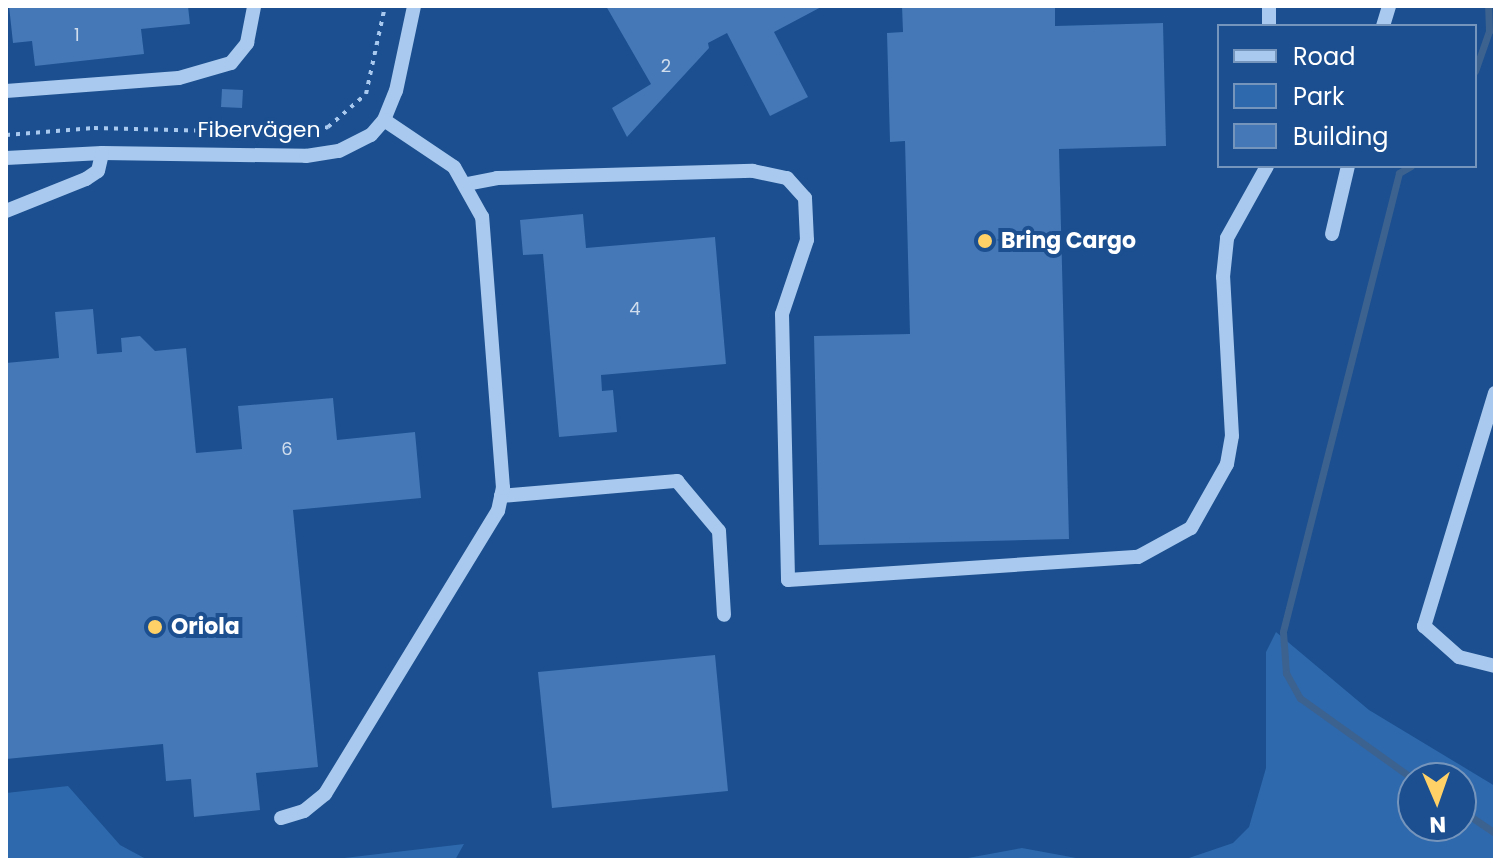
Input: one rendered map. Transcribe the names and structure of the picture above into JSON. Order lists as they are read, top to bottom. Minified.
{"streets":{"street":["Fibervägen"]},"places":["Bring Cargo","Oriola"],"house_numbers":["1","2","4","6"],"legend":["Road","Park","Building"],"north":"bottom"}
